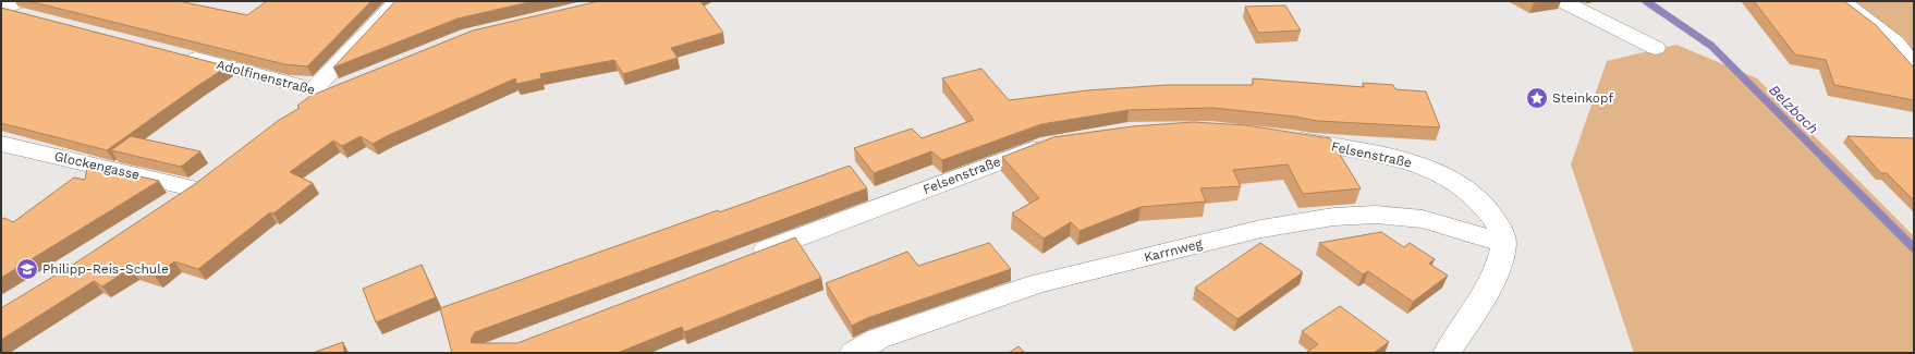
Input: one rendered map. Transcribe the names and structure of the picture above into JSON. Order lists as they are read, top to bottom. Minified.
{"streets":{"street":["Adolfinenstraße","Felsenstraße","Glockengasse","Karrnweg"]},"crossings":[["Felsenstraße","Karrnweg"]],"water":["Belzbach"],"places":{"place":["Steinkopf"],"school or university":["Philipp-Reis-Schule"]}}
